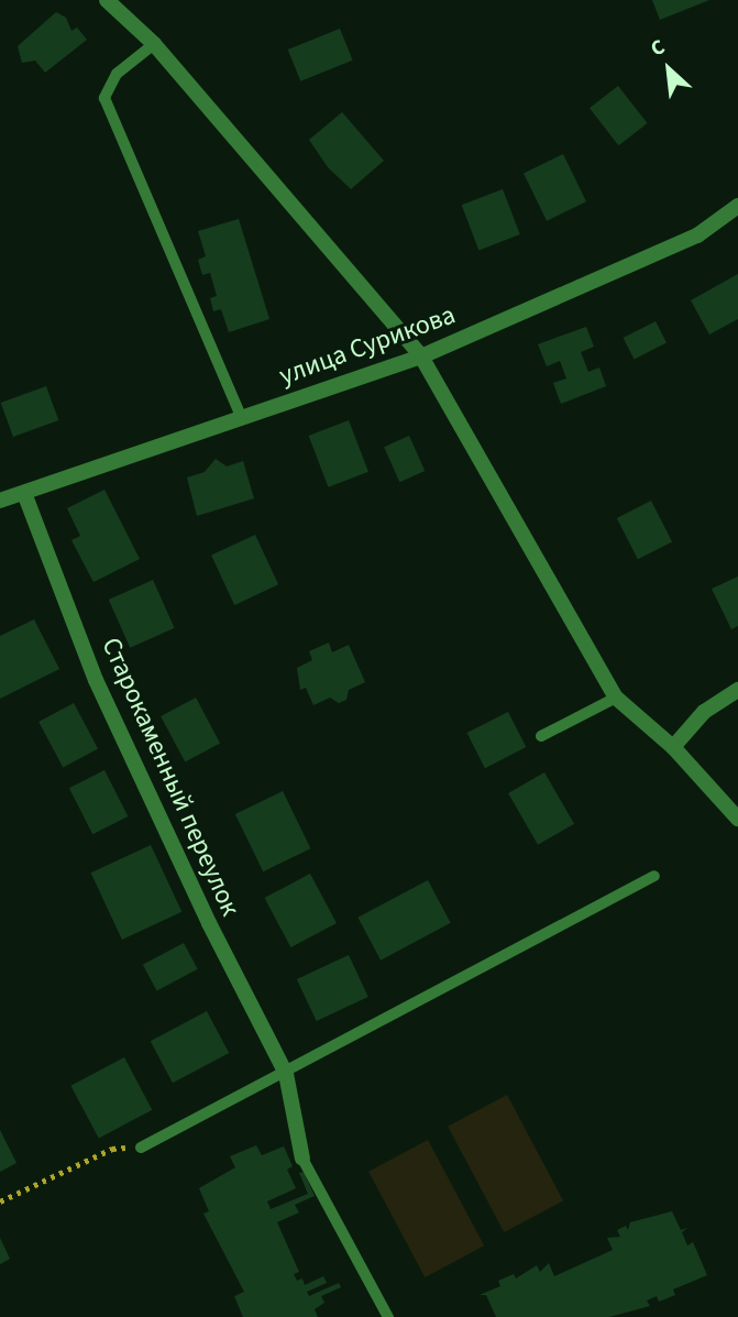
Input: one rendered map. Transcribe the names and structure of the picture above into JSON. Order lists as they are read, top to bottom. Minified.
{"streets":{"street":["улица Сурикова","Старокаменный переулок"]},"crossings":[["улица Сурикова","Старокаменный переулок"]],"north":"top left"}
